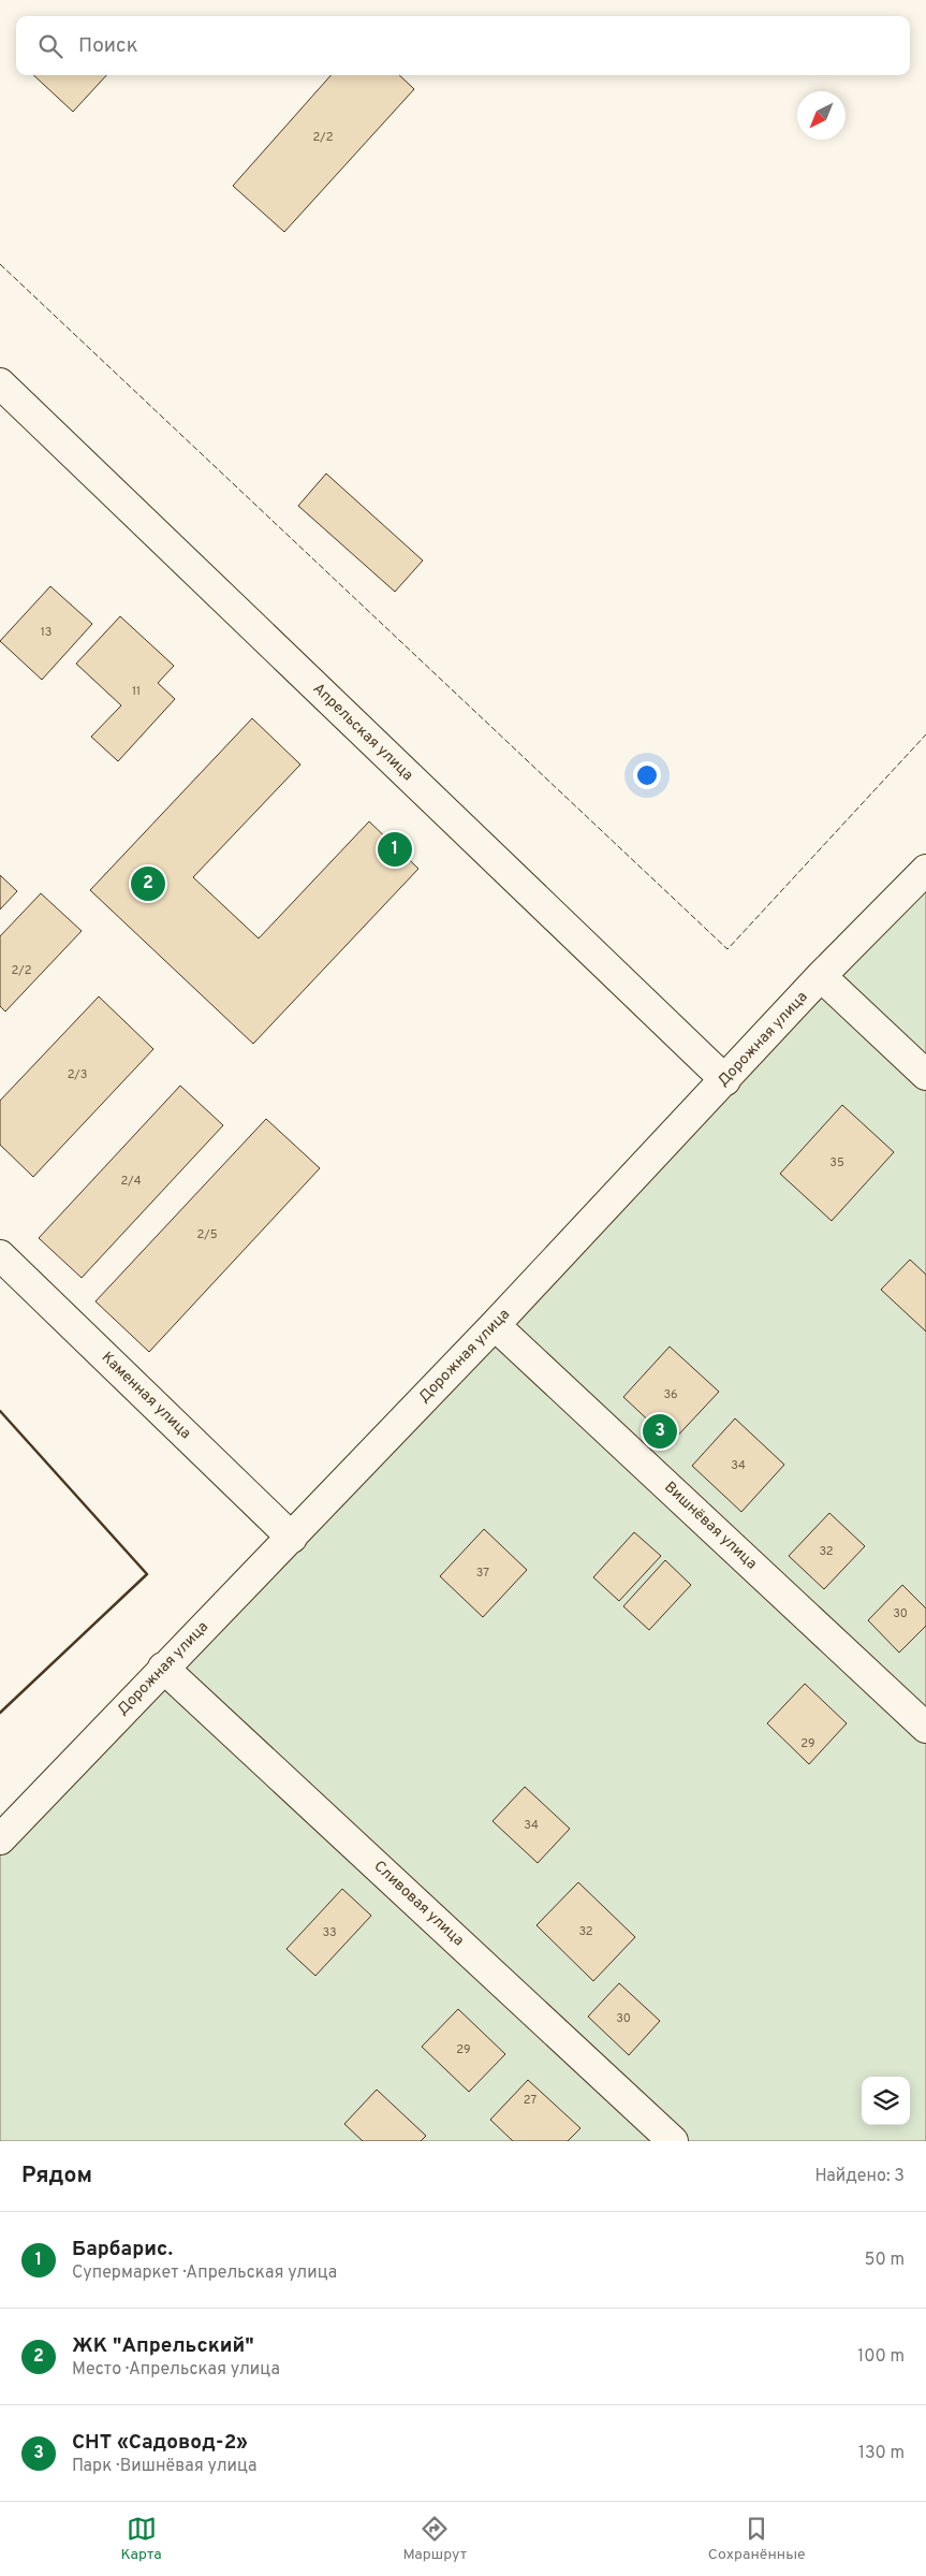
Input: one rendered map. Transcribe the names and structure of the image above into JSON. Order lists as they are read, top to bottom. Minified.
{"streets":{"street":["Апрельская улица","Дорожная улица","Каменная улица","Вишнёвая улица","Сливовая улица"]},"crossings":[["Апрельская улица","Дорожная улица"],["Дорожная улица","Каменная улица"],["Дорожная улица","Вишнёвая улица"],["Дорожная улица","Сливовая улица"]],"house_numbers":["2/2","13","11","2/2","2/3","35","2/4","2/5","36","34","32","37","30","29","34","32","33","30","29","27"],"north":"bottom left","page":{"search":"Поиск","pins":["1","2","3"],"heading":["Рядом","Найдено: 3"],"list":[{"mark":"1","name":"Барбарис.","note":"Супермаркет · Апрельская улица","value":"50 m"},{"mark":"2","name":"ЖК \"Апрельский\"","note":"Место · Апрельская улица","value":"100 m"},{"mark":"3","name":"СНТ «Садовод-2»","note":"Парк · Вишнёвая улица","value":"130 m"}],"nav":["Карта","Маршрут","Сохранённые"]}}
